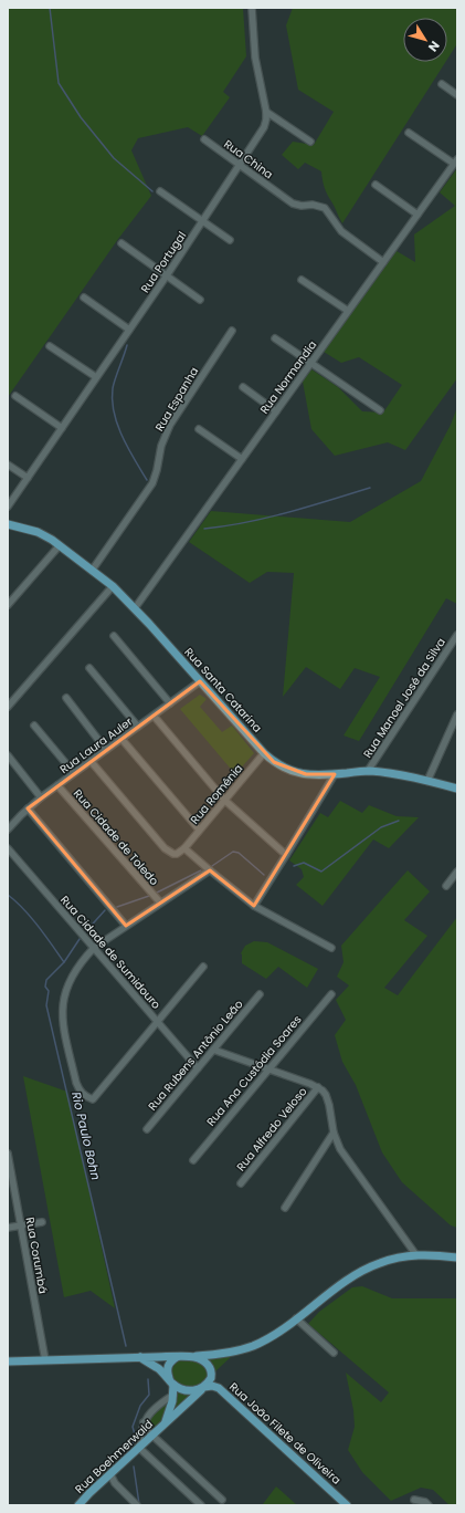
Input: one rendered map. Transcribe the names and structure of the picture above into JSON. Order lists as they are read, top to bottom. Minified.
{"streets":{"main road":["Rua Santa Catarina","Rua João Filete de Oliveira","Rua Boehmerwald"],"street":["Rua China","Rua Portugal","Rua Normandia","Rua Espanha","Rua Manoel José da Silva","Rua Laura Auler","Rua Romênia","Rua Cidade de Toledo","Rua Cidade de Sumidouro","Rua Rubens Antônio Leão","Rua Ana Custódia Soares","Rua Alfredo Veloso","Rua Corumbá"]},"crossings":[["Rua China","Rua Portugal"],["Rua China","Rua Normandia"],["Rua Normandia","Rua Santa Catarina"],["Rua Espanha","Rua Santa Catarina"],["Rua Santa Catarina","Rua Manoel José da Silva"],["Rua Santa Catarina","Rua Laura Auler"],["Rua Santa Catarina","Rua Romênia"],["Rua Laura Auler","Rua Cidade de Toledo"],["Rua Cidade de Sumidouro","Rua Rubens Antônio Leão"],["Rua João Filete de Oliveira","Rua Boehmerwald"]],"water":["Rio Paulo Bohn"],"north":"bottom right"}
